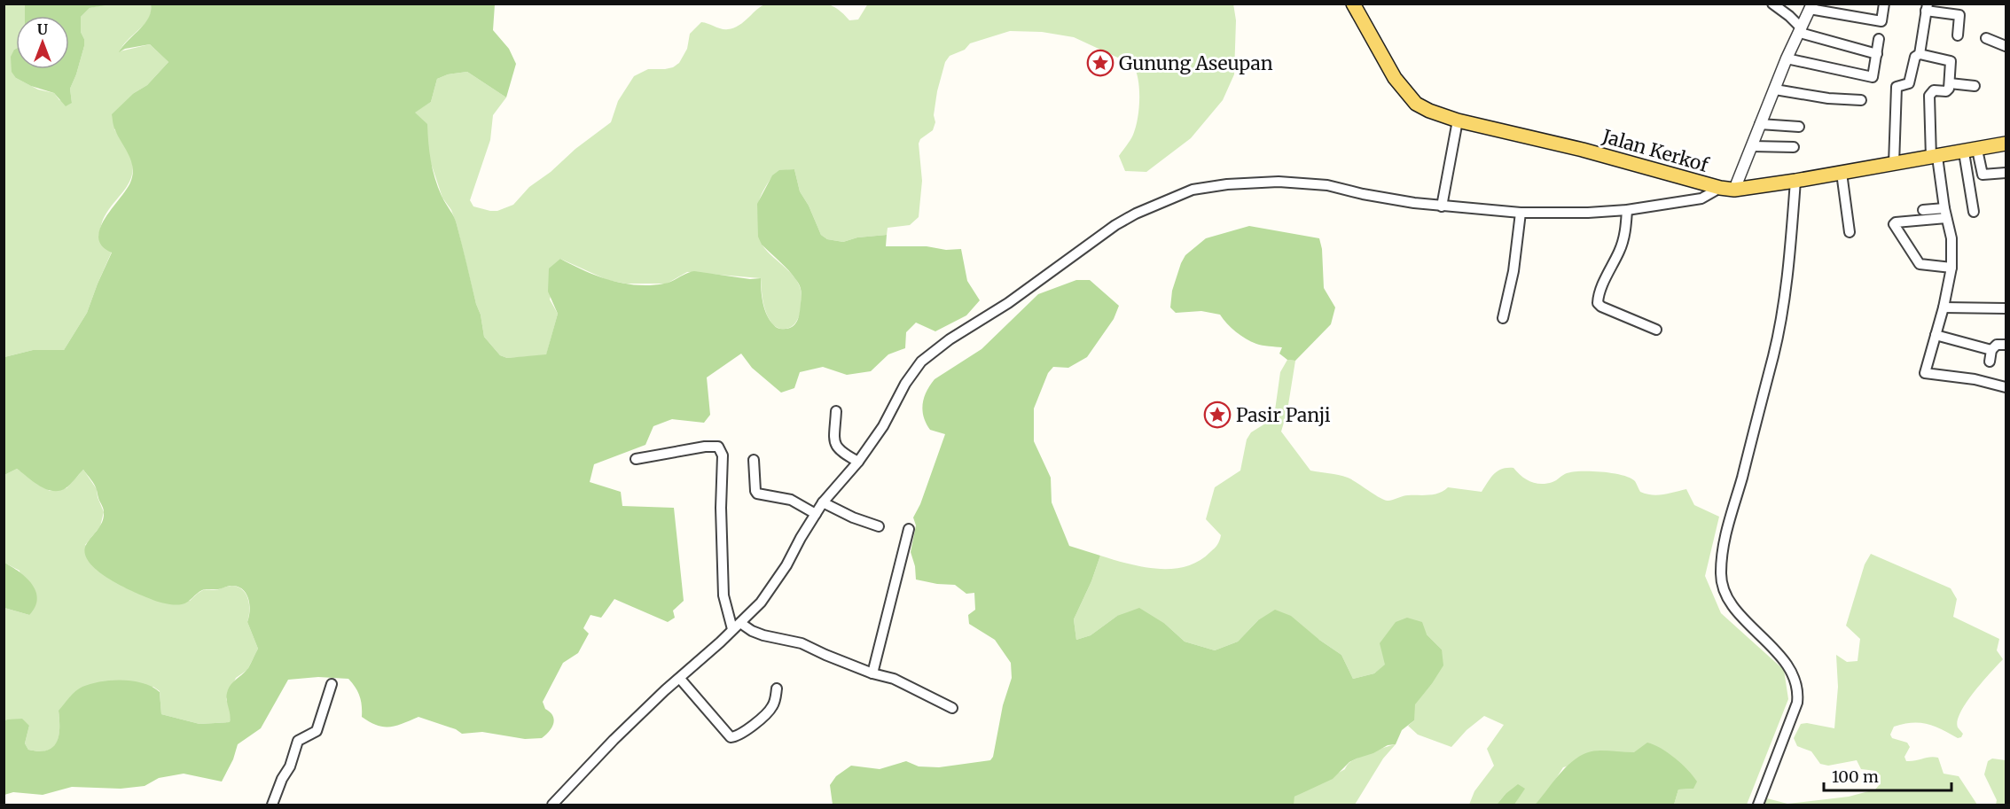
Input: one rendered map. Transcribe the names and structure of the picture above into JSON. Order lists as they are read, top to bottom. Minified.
{"streets":{"main road":["Jalan Kerkof"]},"places":{"place":["Gunung Aseupan","Pasir Panji"]},"scale_bar":"100 m","north":"top"}
